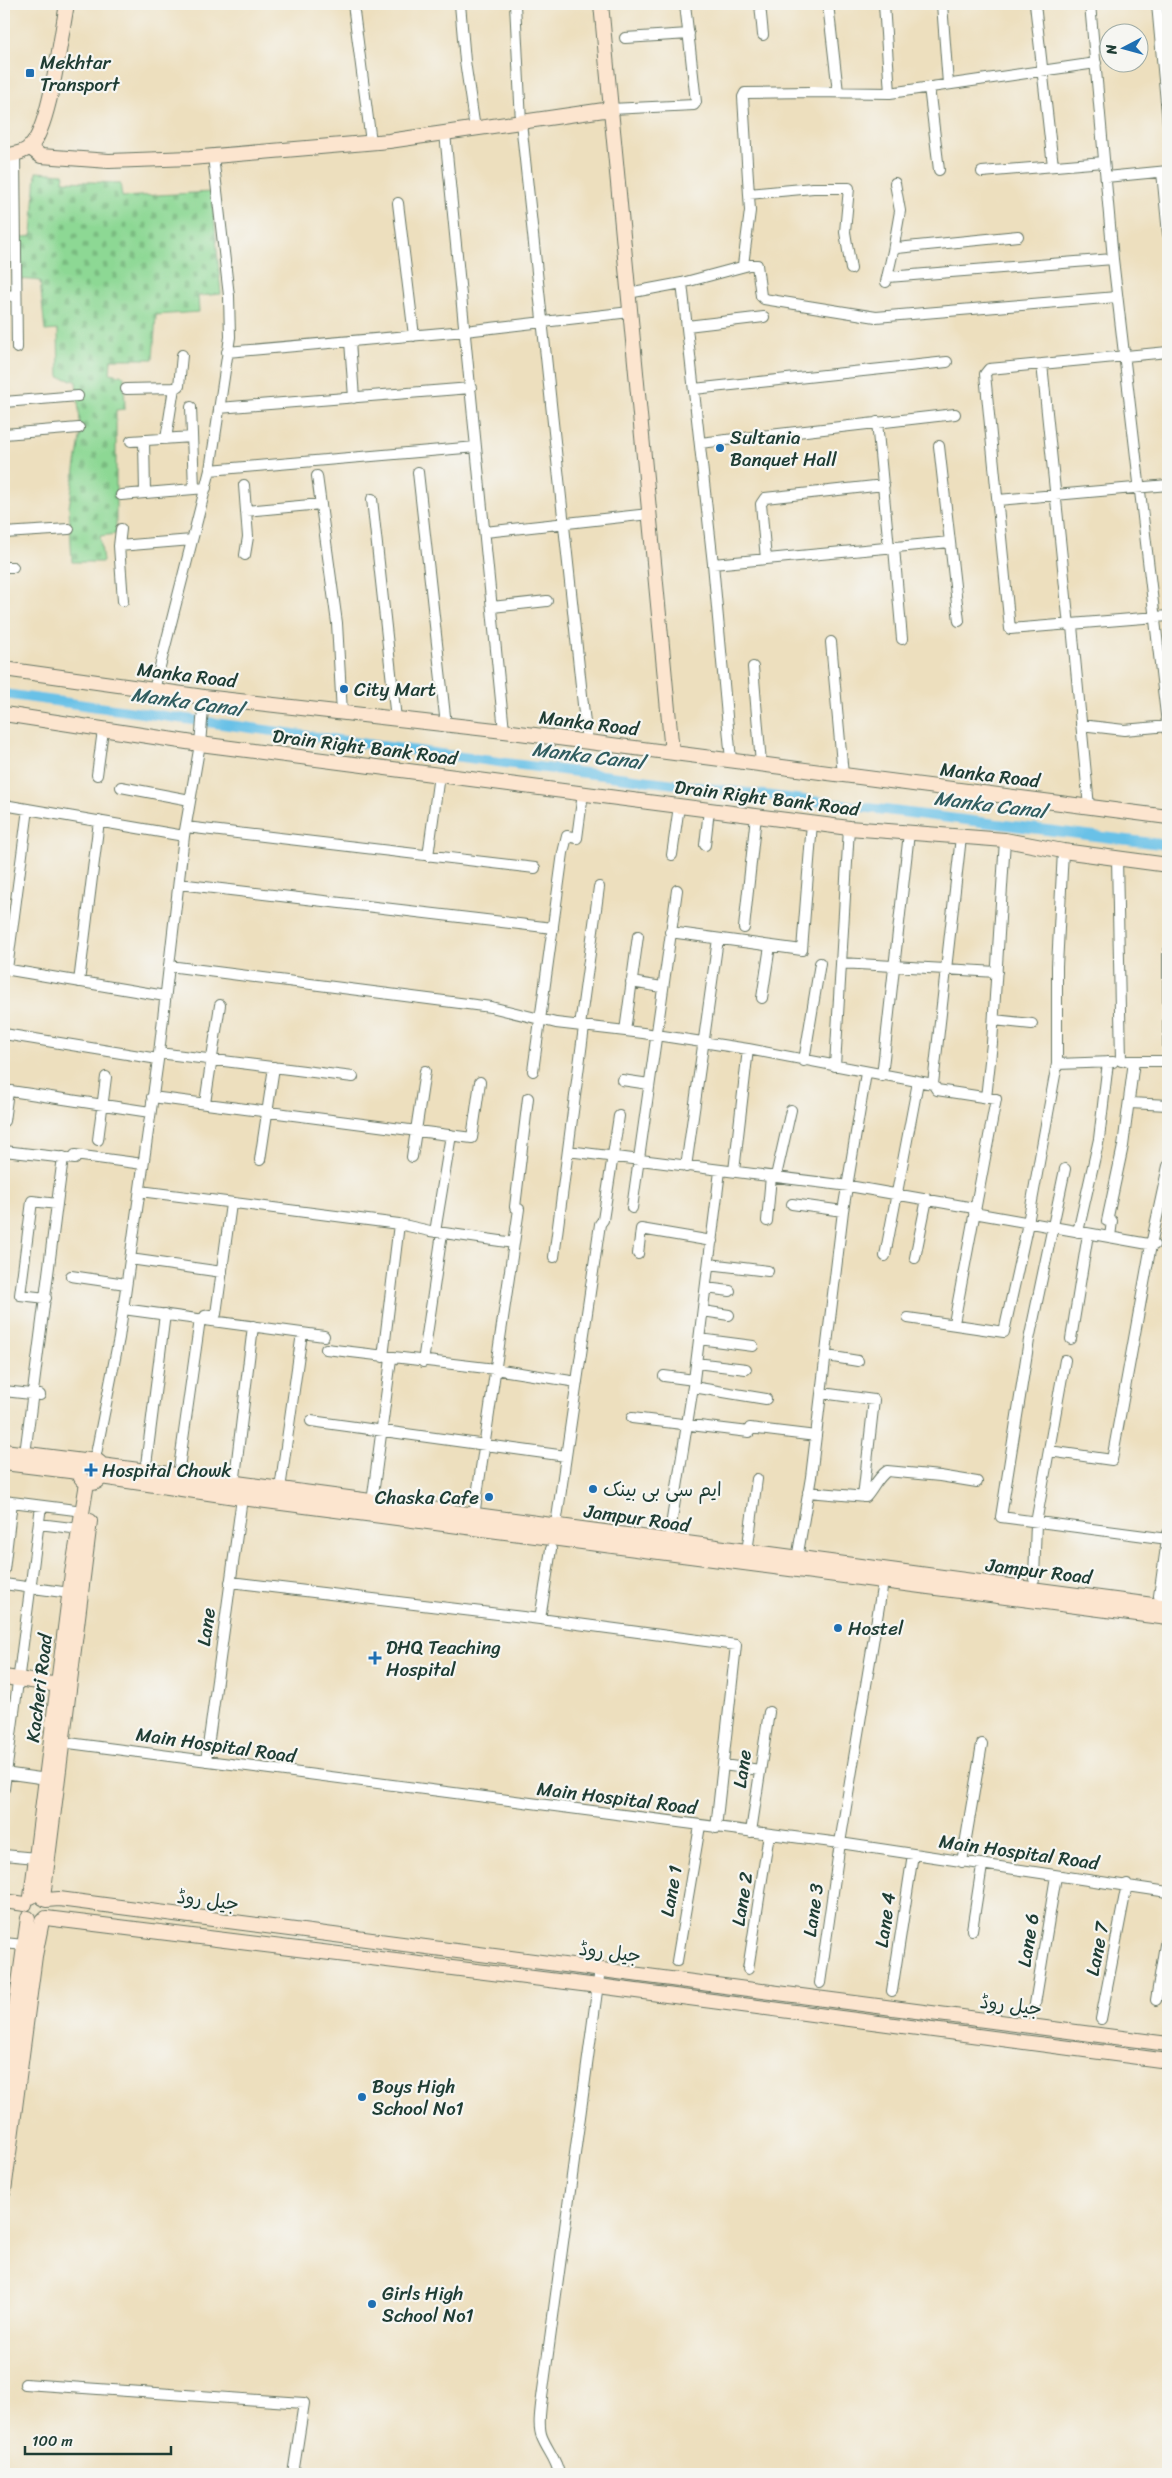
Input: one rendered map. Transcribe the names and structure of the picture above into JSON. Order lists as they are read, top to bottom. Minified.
{"streets":{"main road":["Manka Road","Drain Right Bank Road","Jampur Road","Kacheri Road","جیل روڈ"],"street":["Lane","Main Hospital Road","Lane 1","Lane 2","Lane 3","Lane 4","Lane 6","Lane 7"]},"crossings":[["Jampur Road","Lane"],["Jampur Road","Kacheri Road"],["Jampur Road","Lane 3"],["Lane","Main Hospital Road"],["Kacheri Road","Main Hospital Road"],["Kacheri Road","جیل روڈ"],["Main Hospital Road","Lane 1"],["Main Hospital Road","Lane 2"],["Main Hospital Road","Lane 3"],["Main Hospital Road","Lane 4"],["Main Hospital Road","Lane 6"],["Main Hospital Road","Lane 7"]],"water":["Manka Canal"],"places":{"transit":["Mekhtar Transport"],"other":["Sultania Banquet Hall","City Mart","ایم سی بی بینک","Chaska Cafe","Hostel","Boys High School No1","Girls High School No1"],"health":["Hospital Chowk","DHQ Teaching Hospital"]},"scale_bar":"100 m","north":"left"}
